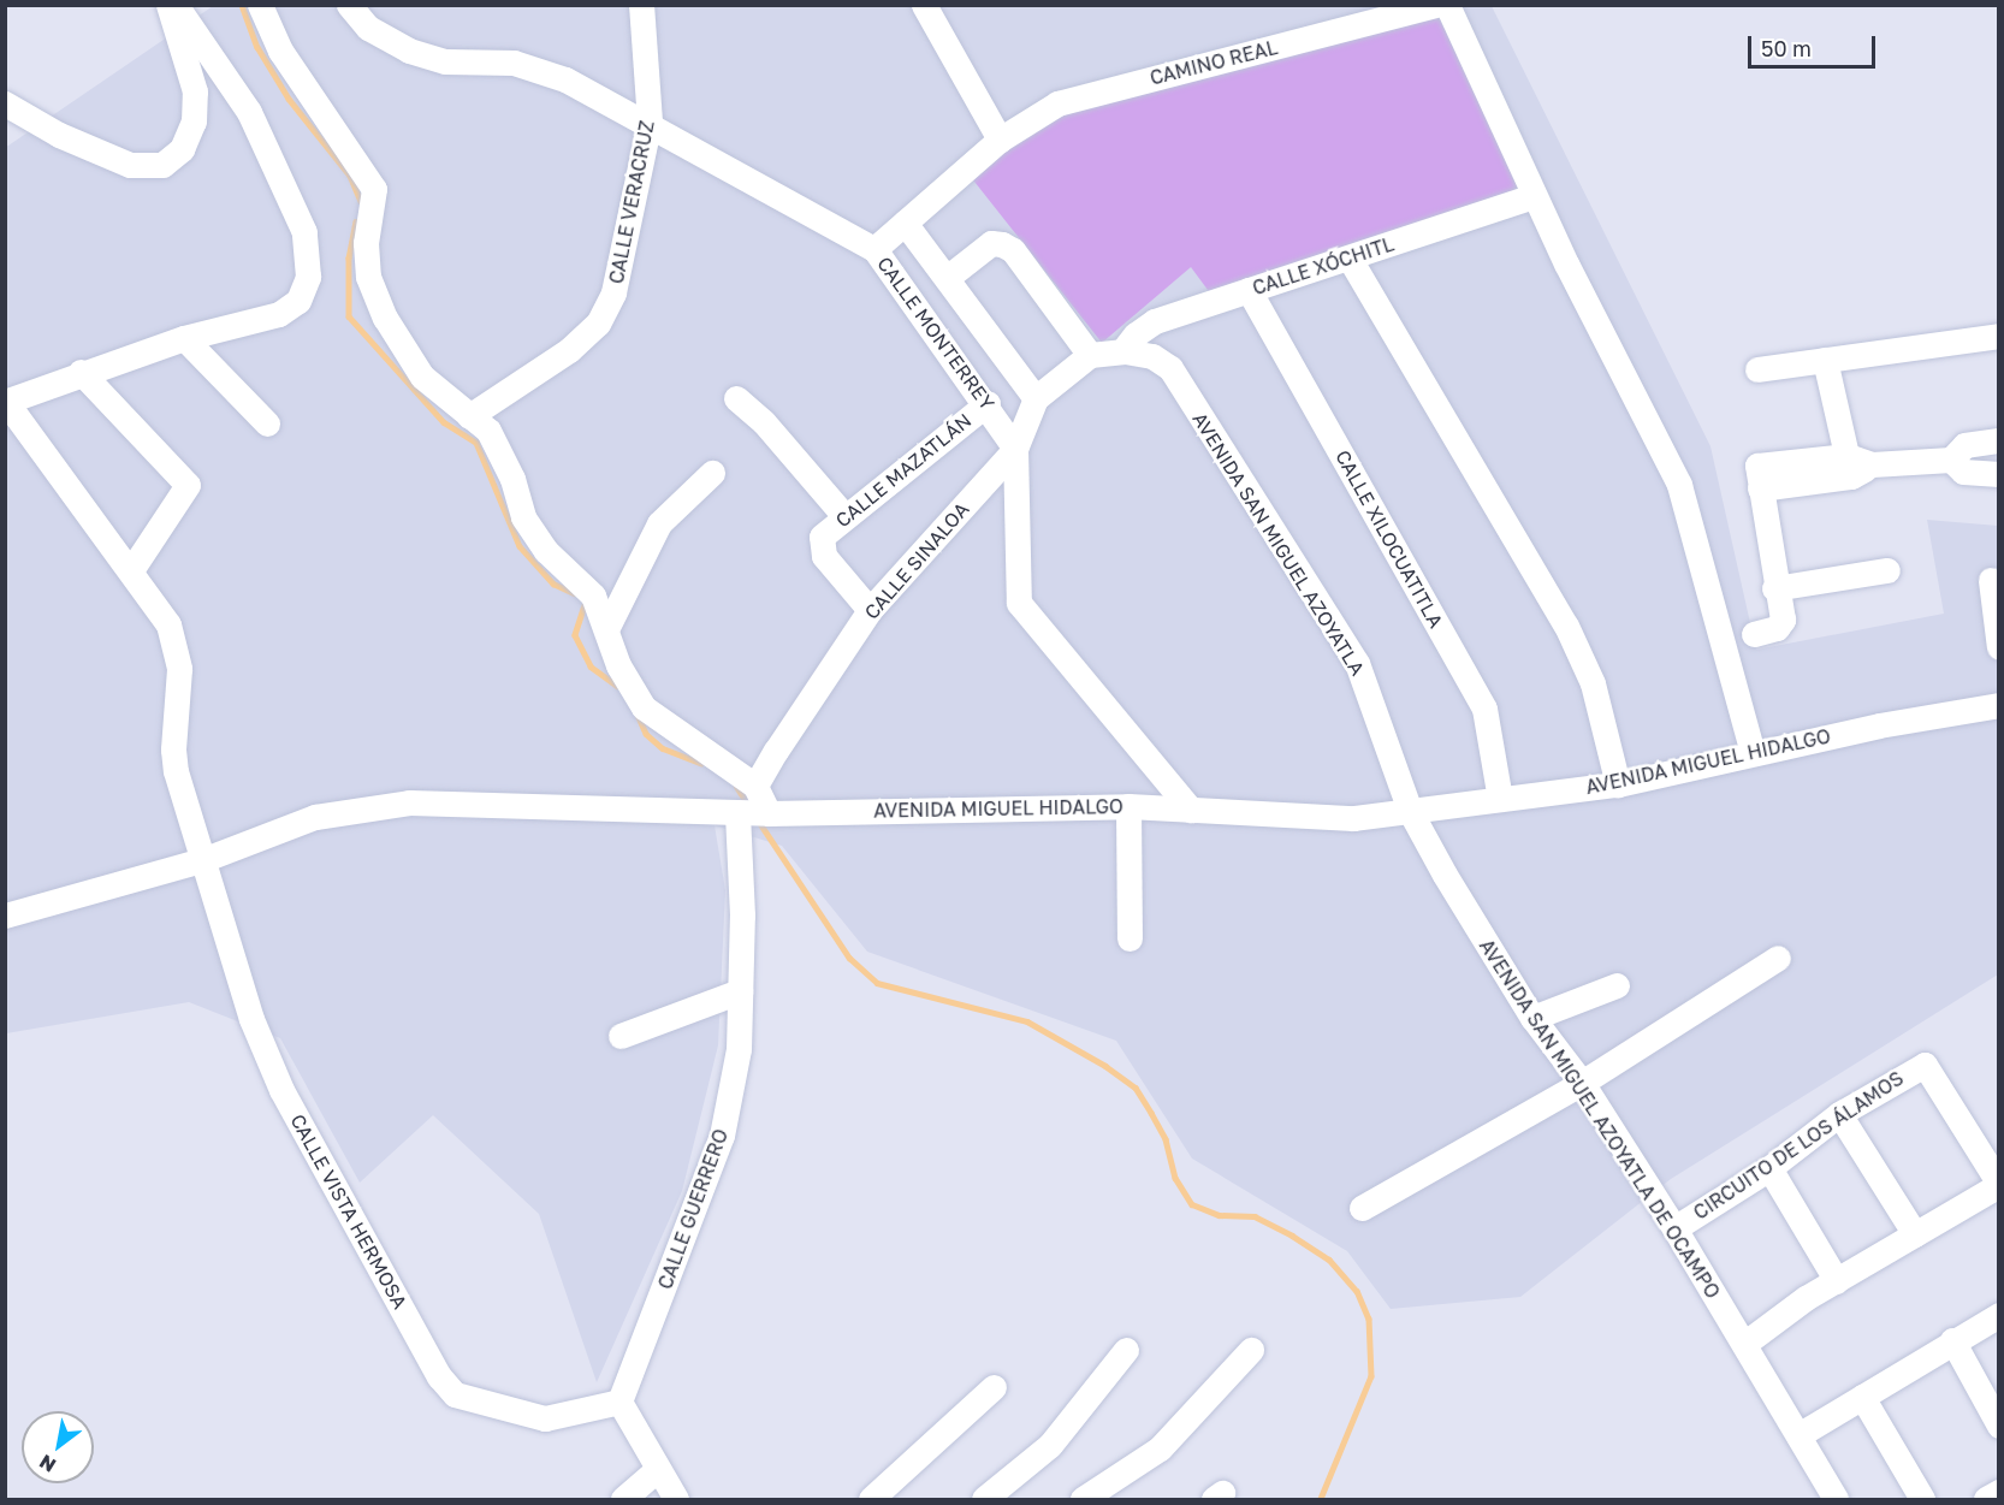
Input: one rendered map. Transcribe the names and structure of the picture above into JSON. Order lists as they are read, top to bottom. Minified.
{"streets":{"street":["CAMINO REAL","CALLE VERACRUZ","CALLE XÓCHITL","CALLE MONTERREY","CALLE MAZATLÁN","CALLE XILOCUATITLA","AVENIDA SAN MIGUEL AZOYATLA","CALLE SINALOA","AVENIDA MIGUEL HIDALGO","AVENIDA SAN MIGUEL AZOYATLA DE OCAMPO","CIRCUITO DE LOS ÁLAMOS","CALLE GUERRERO","CALLE VISTA HERMOSA"]},"crossings":[["CAMINO REAL","CALLE MONTERREY"],["CALLE VERACRUZ","CALLE MONTERREY"],["CALLE XÓCHITL","CALLE XILOCUATITLA"],["CALLE XÓCHITL","AVENIDA SAN MIGUEL AZOYATLA"],["CALLE MONTERREY","CALLE MAZATLÁN"],["CALLE MONTERREY","CALLE SINALOA"],["CALLE MONTERREY","AVENIDA MIGUEL HIDALGO"],["CALLE MAZATLÁN","CALLE SINALOA"],["CALLE XILOCUATITLA","AVENIDA MIGUEL HIDALGO"],["AVENIDA SAN MIGUEL AZOYATLA","AVENIDA MIGUEL HIDALGO"],["AVENIDA SAN MIGUEL AZOYATLA","AVENIDA SAN MIGUEL AZOYATLA DE OCAMPO"],["AVENIDA MIGUEL HIDALGO","AVENIDA SAN MIGUEL AZOYATLA DE OCAMPO"],["AVENIDA MIGUEL HIDALGO","CALLE GUERRERO"],["AVENIDA MIGUEL HIDALGO","CALLE VISTA HERMOSA"],["AVENIDA SAN MIGUEL AZOYATLA DE OCAMPO","CIRCUITO DE LOS ÁLAMOS"],["CALLE GUERRERO","CALLE VISTA HERMOSA"]],"scale_bar":"50 m","north":"bottom left"}
